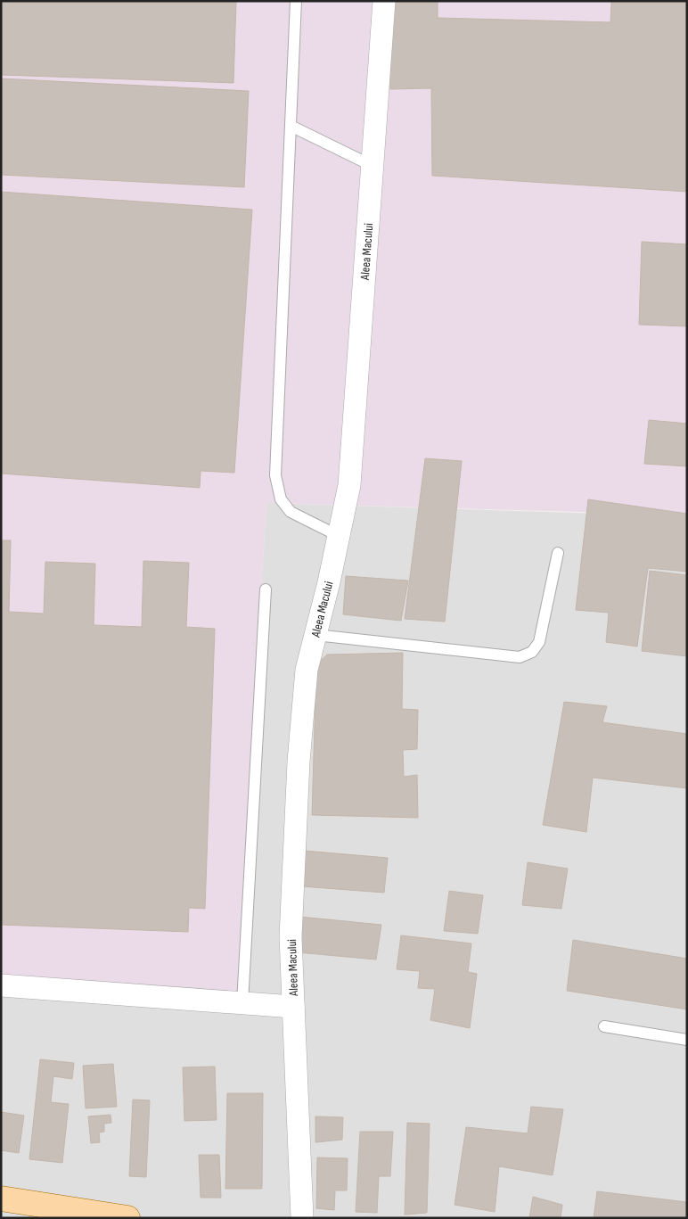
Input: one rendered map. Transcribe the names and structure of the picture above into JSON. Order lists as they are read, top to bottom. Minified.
{"streets":{"street":["Aleea Macului"]}}
